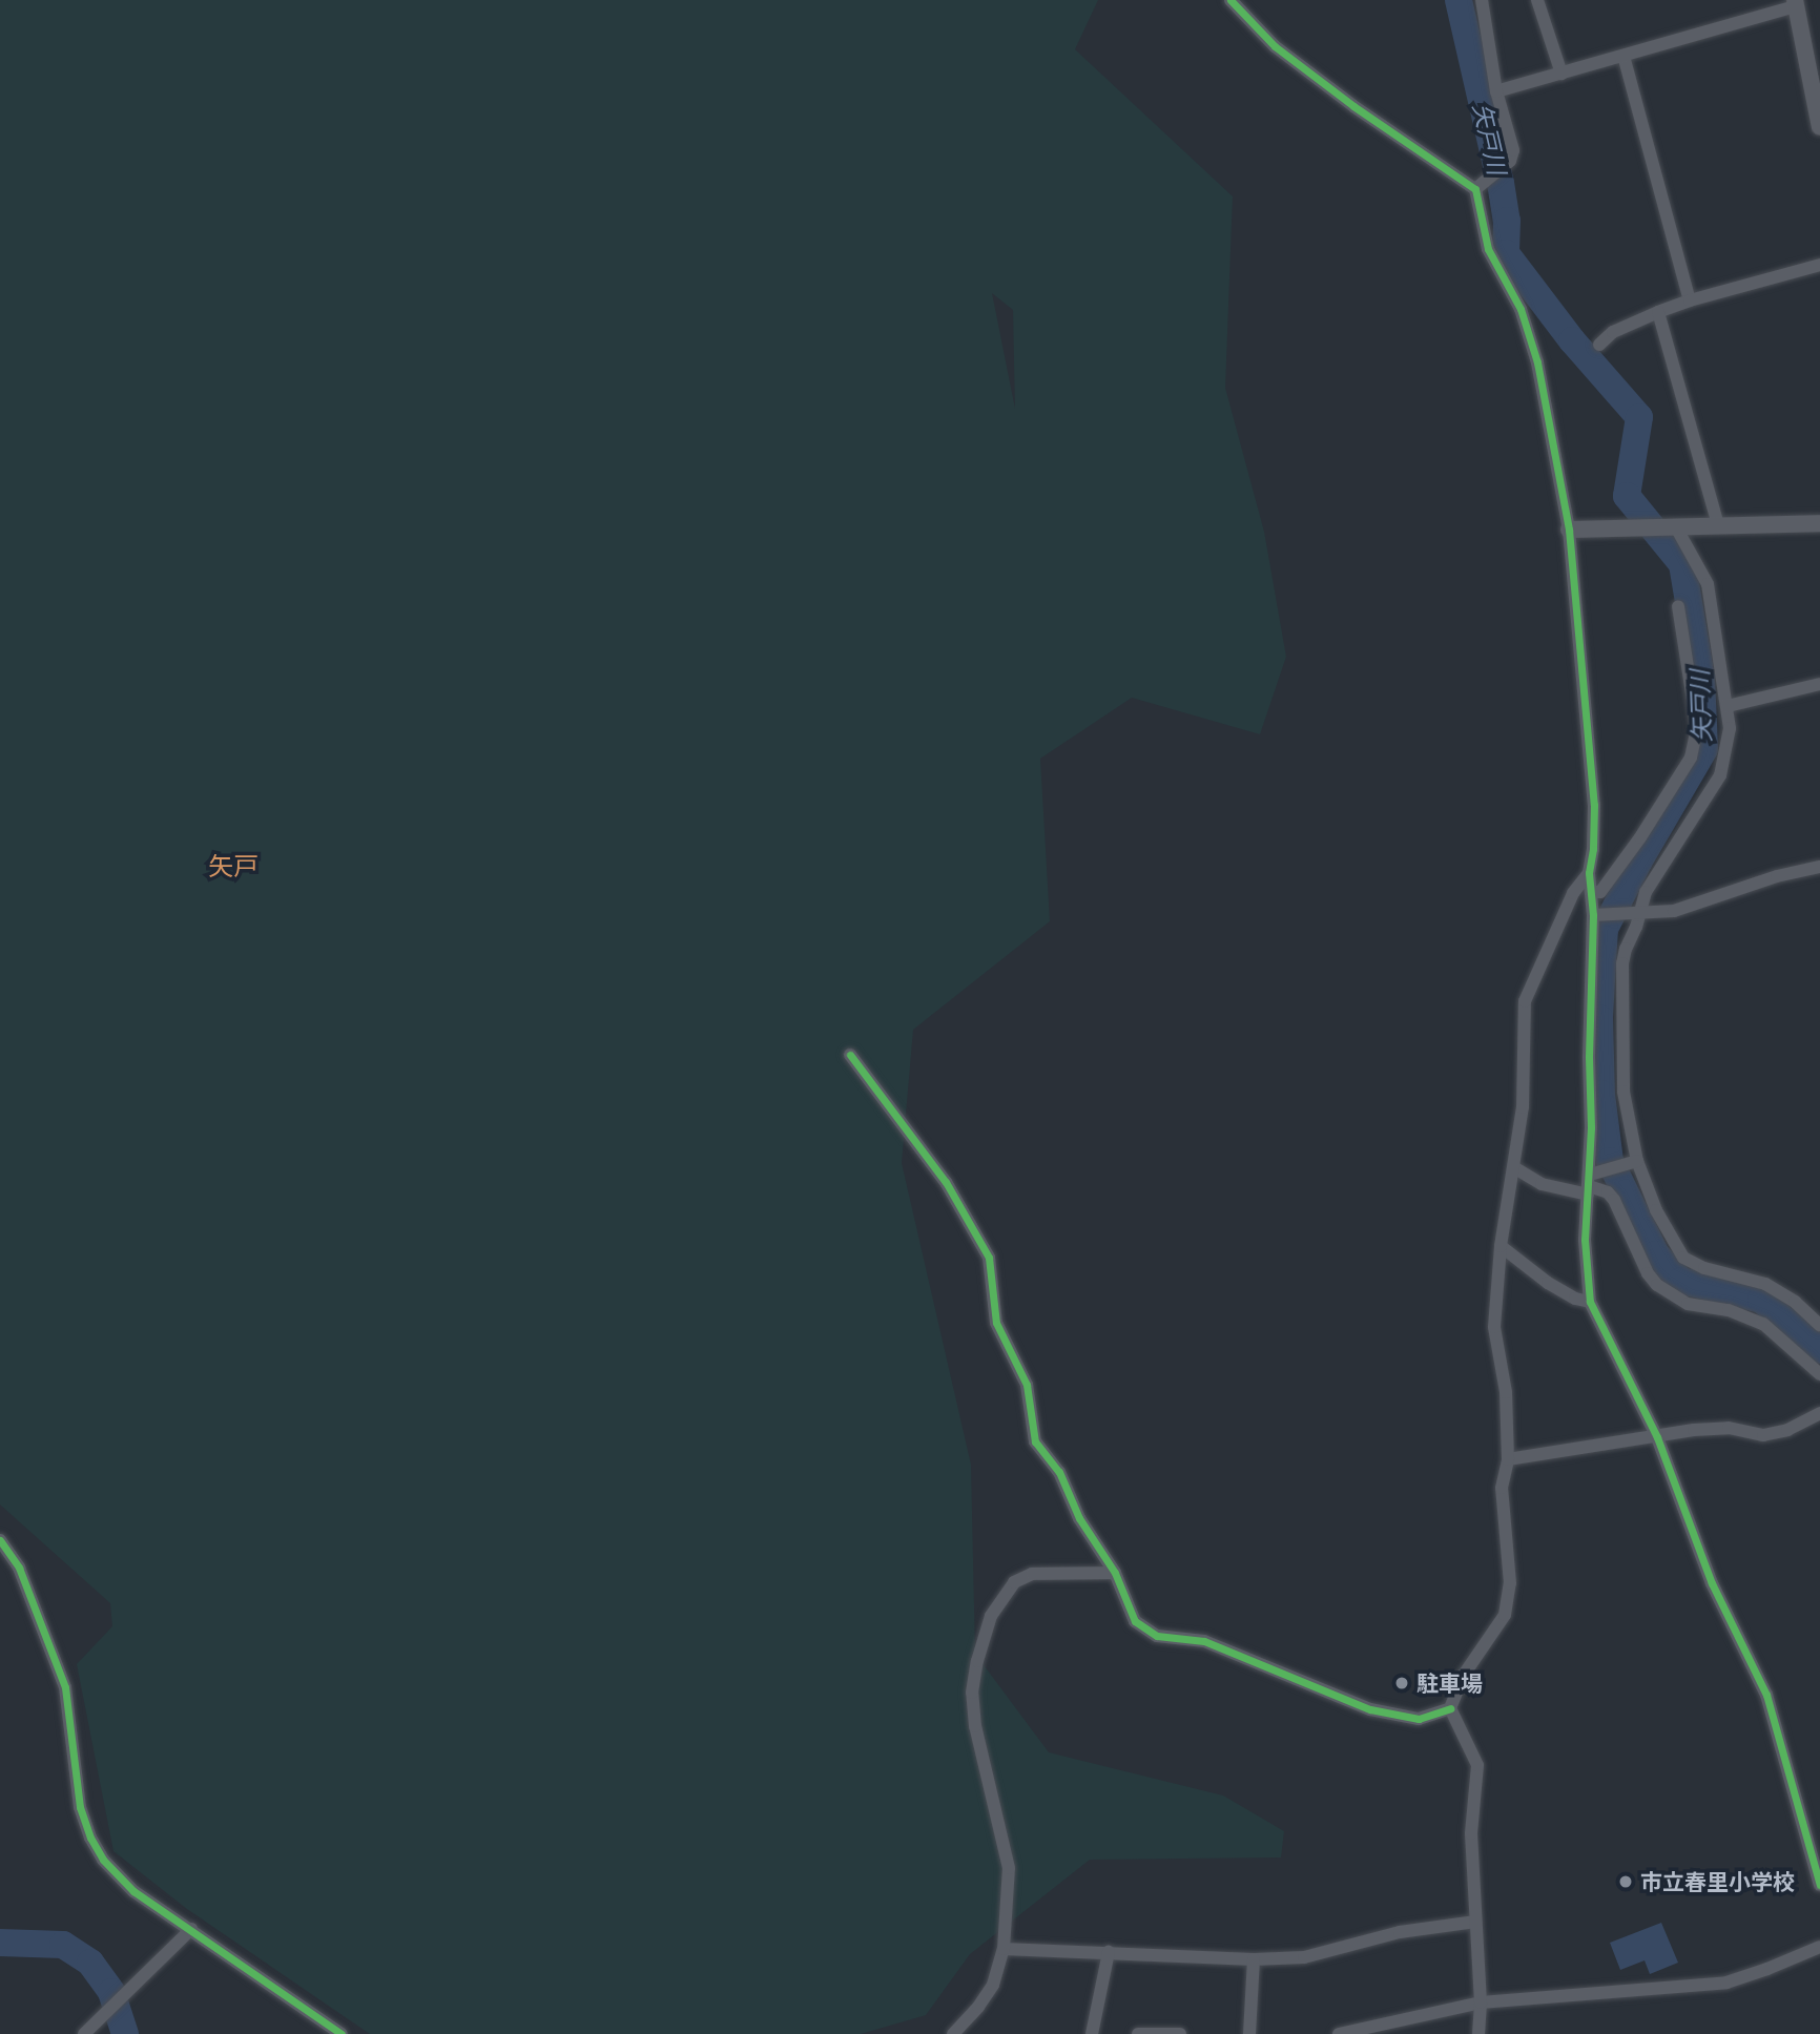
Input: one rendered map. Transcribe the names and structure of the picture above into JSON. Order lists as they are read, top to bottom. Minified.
{"districts":["矢戸"],"water":["矢戸川"],"places":["駐車場","市立春里小学校"]}
